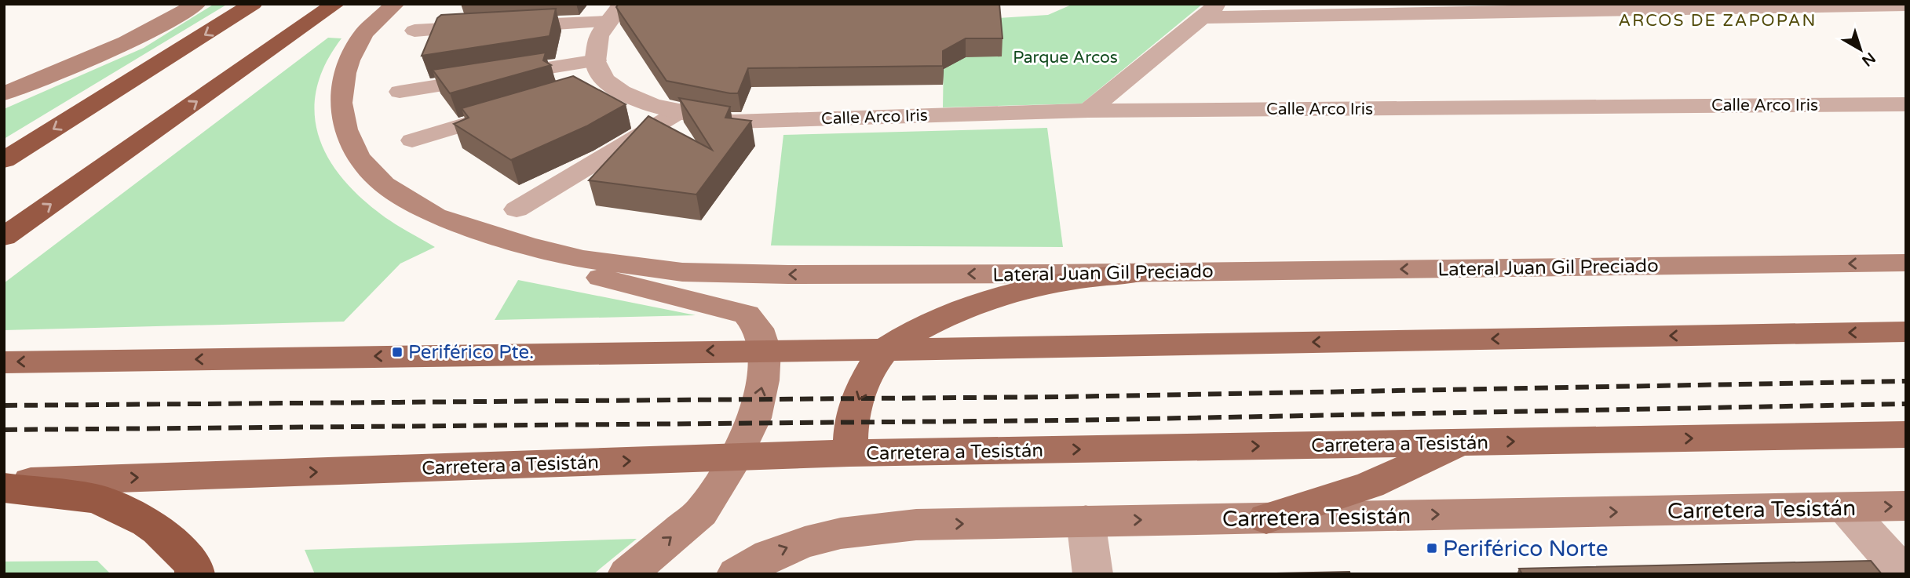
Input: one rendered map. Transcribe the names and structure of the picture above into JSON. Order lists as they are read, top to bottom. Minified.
{"streets":{"main road":["Lateral Juan Gil Preciado","Carretera a Tesistán","Carretera Tesistán"],"street":["Calle Arco Iris"]},"districts":["ARCOS DE ZAPOPAN"],"parks":["Parque Arcos"],"places":{"transit":["Periférico Pte.","Periférico Norte"]},"north":"bottom right"}
